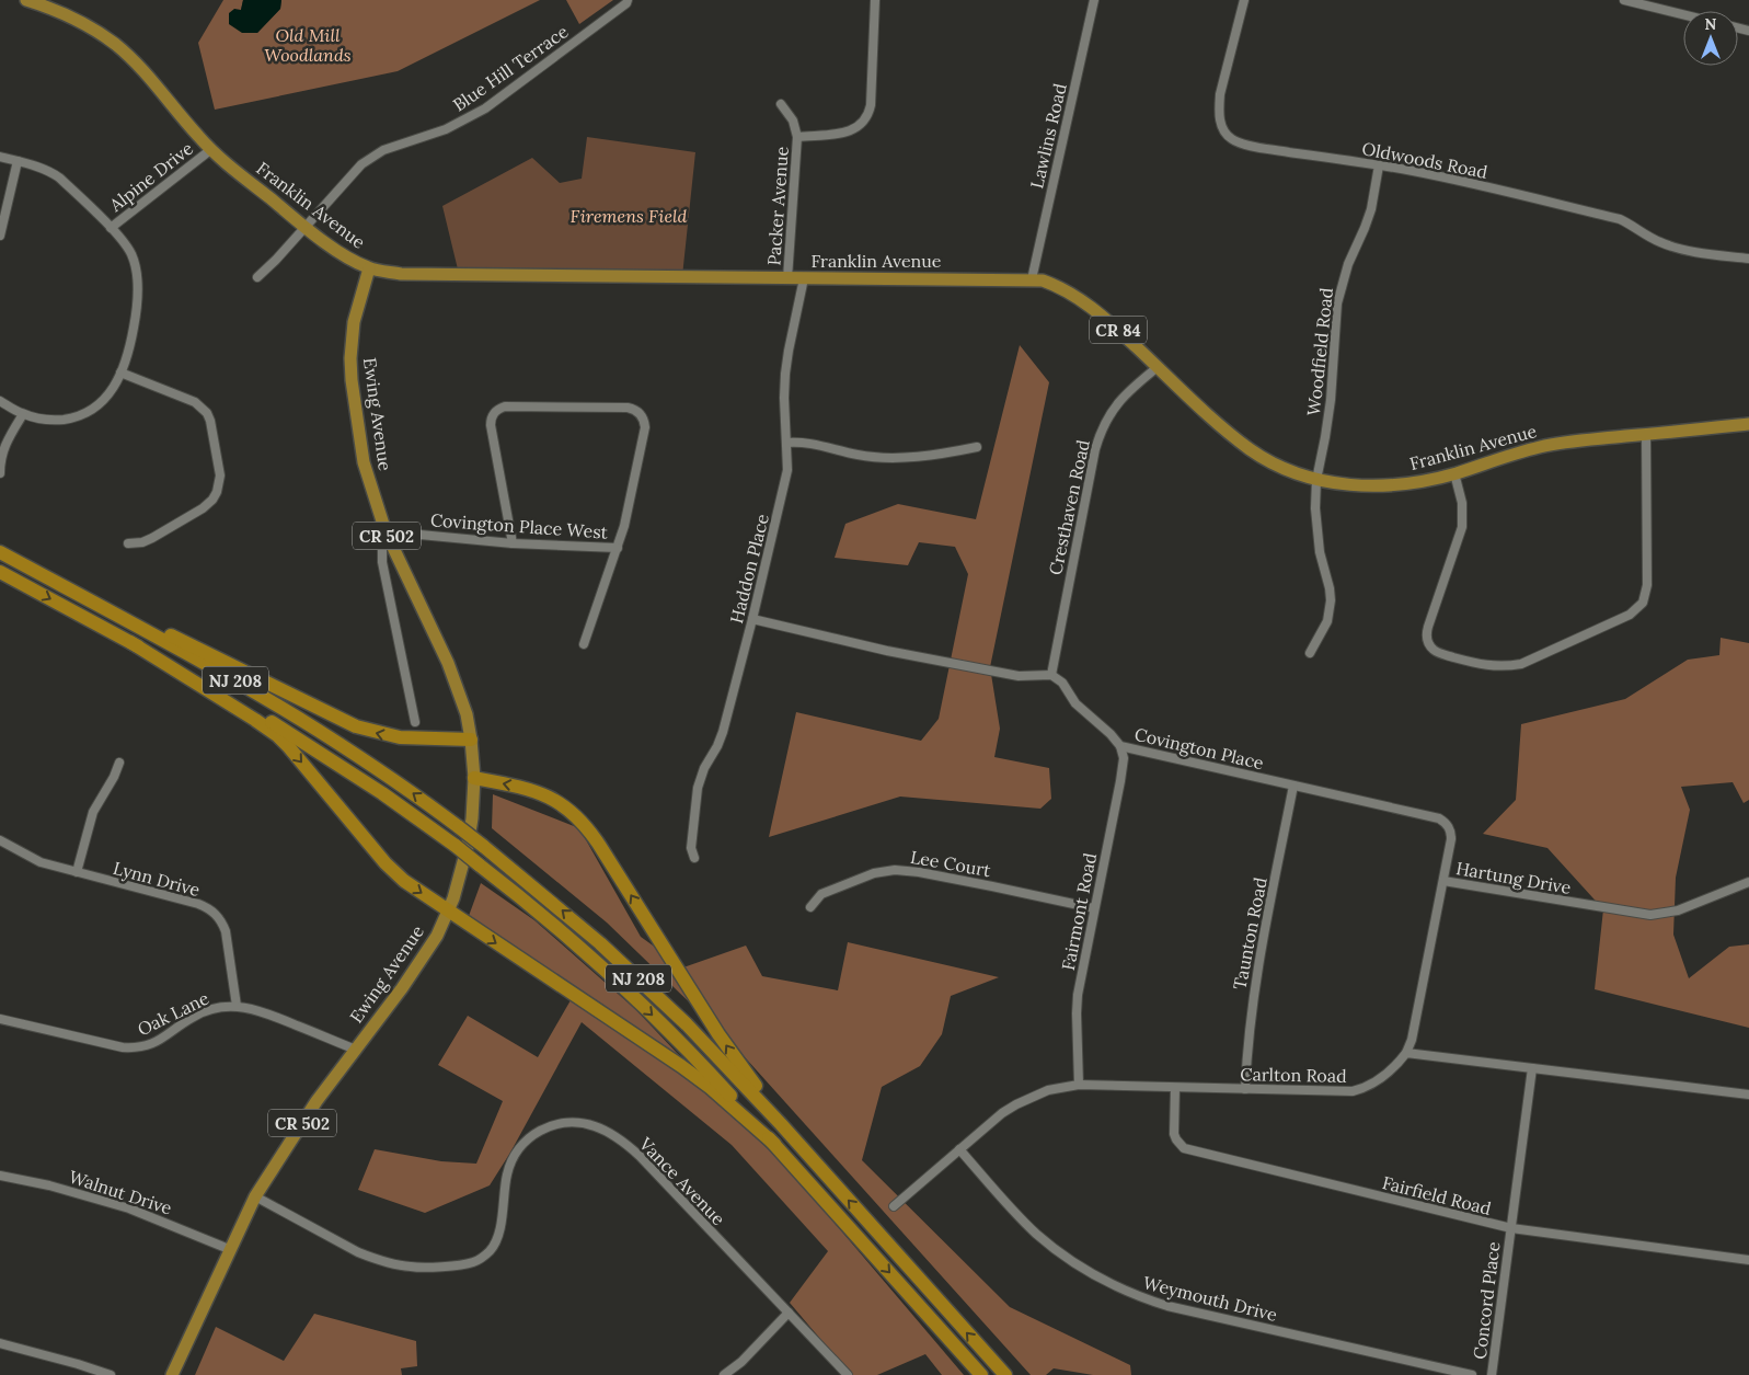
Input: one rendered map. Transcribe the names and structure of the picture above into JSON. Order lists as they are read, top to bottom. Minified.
{"streets":{"highway":["NJ 208"],"main road":["Franklin Avenue","CR 84","Ewing Avenue","CR 502"],"street":["Blue Hill Terrace","Lawlins Road","Oldwoods Road","Alpine Drive","Packer Avenue","Woodfield Road","Cresthaven Road","Covington Place West","Haddon Place","Covington Place","Lee Court","Hartung Drive","Lynn Drive","Fairmont Road","Taunton Road","Oak Lane","Carlton Road","Vance Avenue","Walnut Drive","Fairfield Road","Weymouth Drive","Concord Place"]},"crossings":[["Blue Hill Terrace","Franklin Avenue"],["Lawlins Road","Franklin Avenue"],["Oldwoods Road","Woodfield Road"],["Alpine Drive","Franklin Avenue"],["Franklin Avenue","Packer Avenue"],["Franklin Avenue","Woodfield Road"],["Franklin Avenue","Ewing Avenue"],["Franklin Avenue","Cresthaven Road"],["Franklin Avenue","Haddon Place"],["Ewing Avenue","Covington Place West"],["Ewing Avenue","Oak Lane"],["Ewing Avenue","Vance Avenue"],["Ewing Avenue","Walnut Drive"],["Cresthaven Road","Covington Place"],["Covington Place","Hartung Drive"],["Covington Place","Fairmont Road"],["Covington Place","Taunton Road"],["Lee Court","Fairmont Road"],["Hartung Drive","Carlton Road"],["Lynn Drive","Oak Lane"],["Fairmont Road","Carlton Road"],["Taunton Road","Carlton Road"],["Carlton Road","Fairfield Road"],["Carlton Road","Weymouth Drive"],["Fairfield Road","Concord Place"]],"parks":["Old Mill Woodlands","Firemens Field"],"north":"top"}
